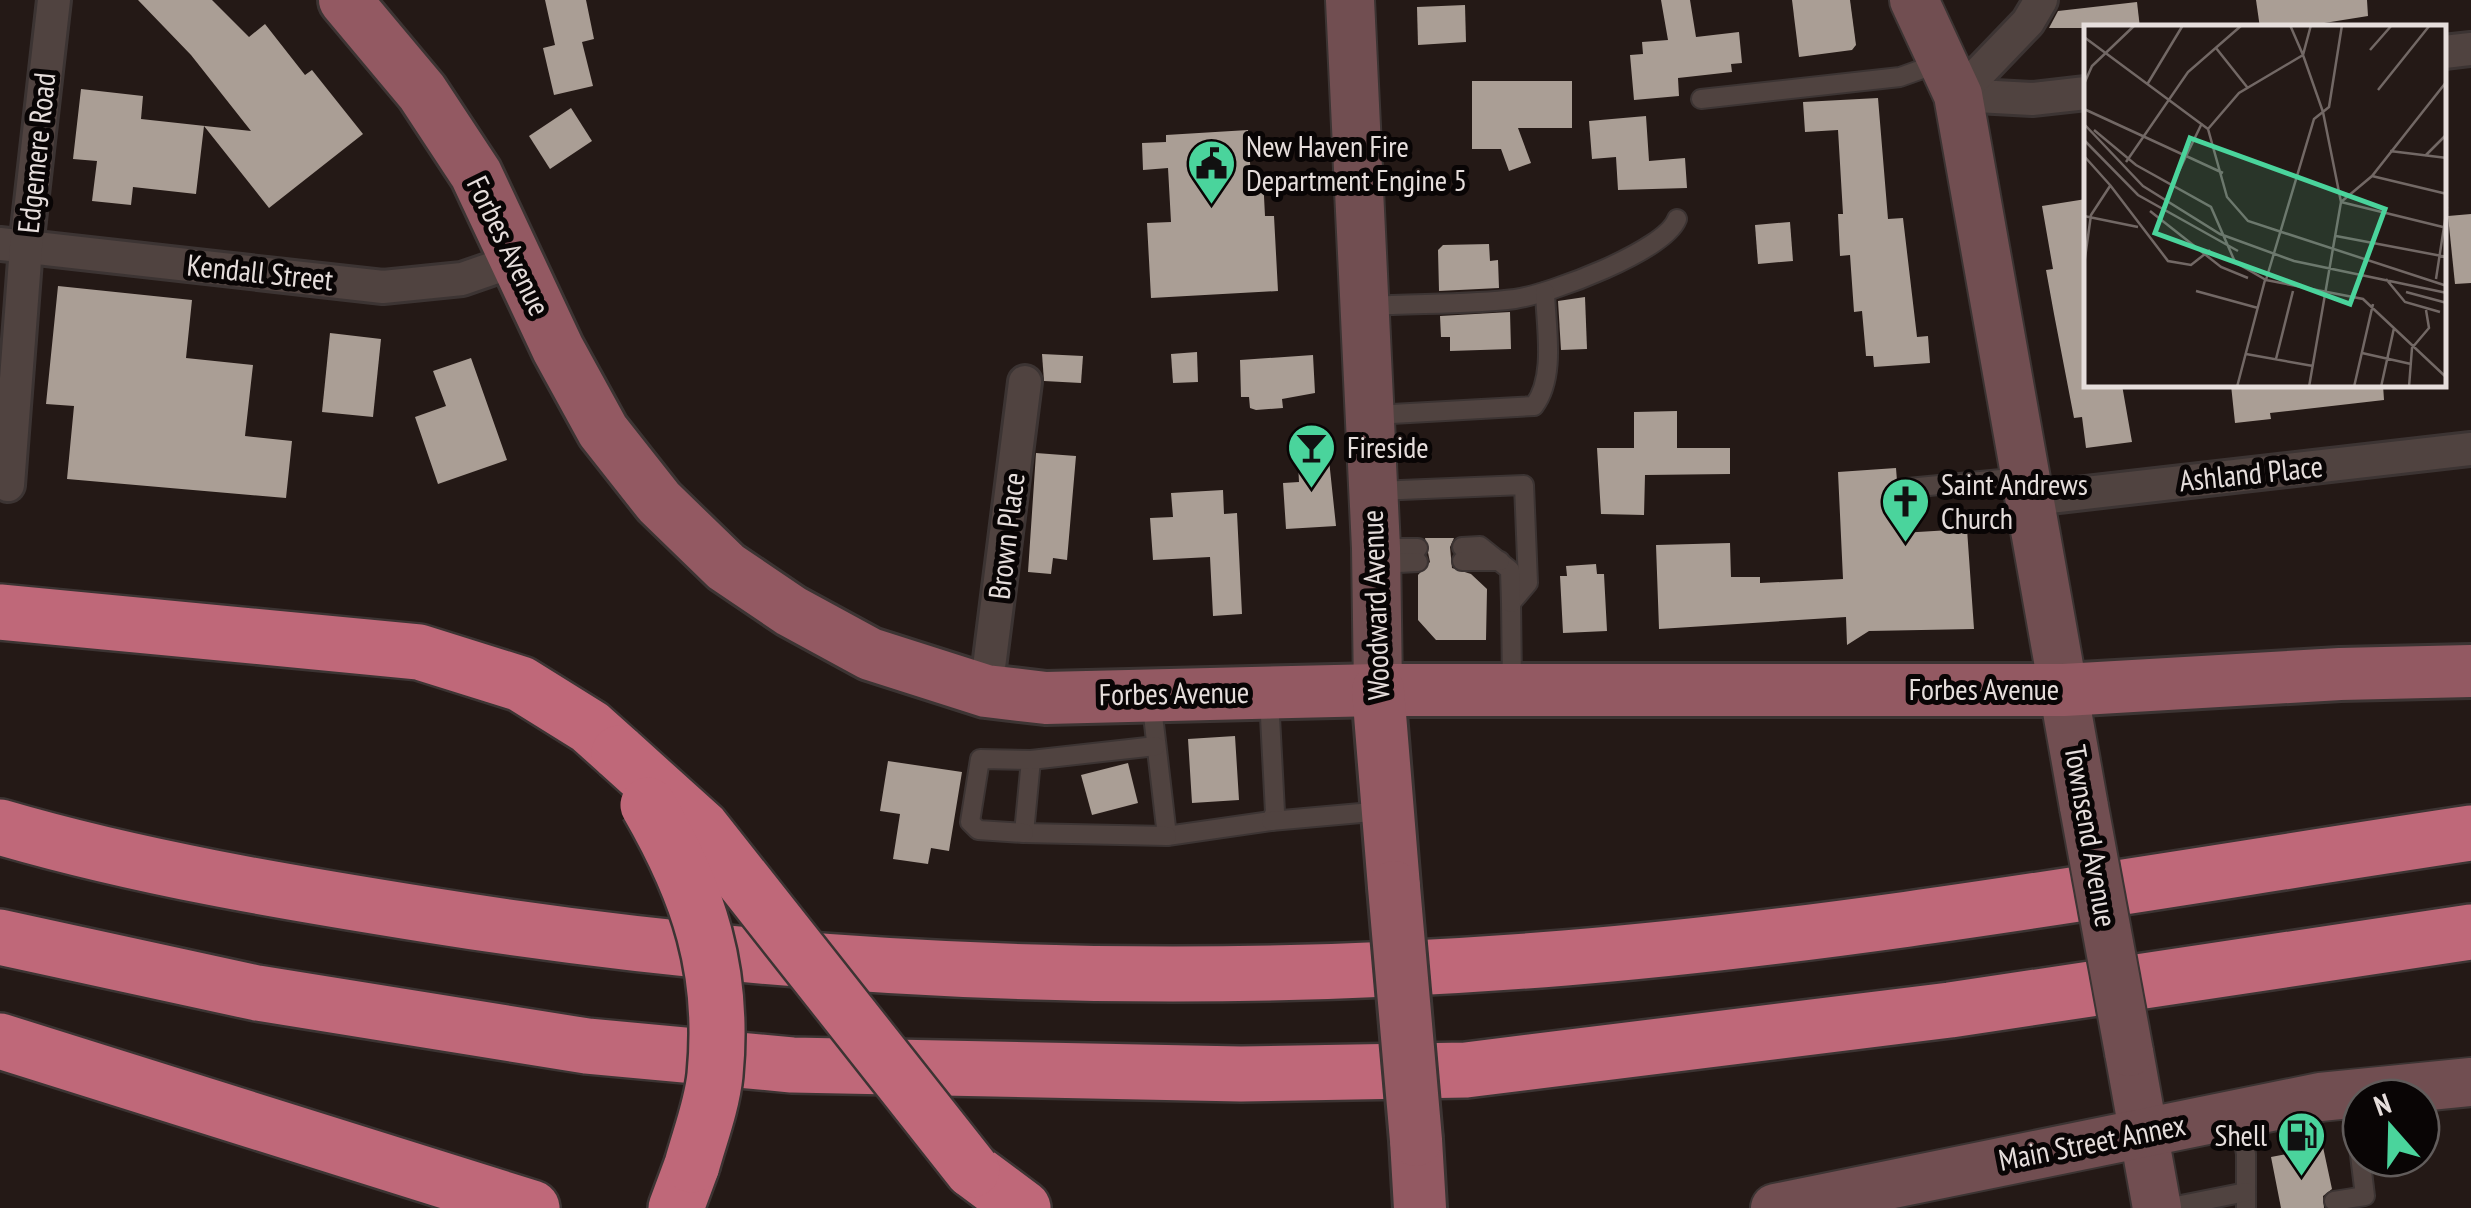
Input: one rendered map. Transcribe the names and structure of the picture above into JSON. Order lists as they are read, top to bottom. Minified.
{"streets":{"main road":["Forbes Avenue","Woodward Avenue","Townsend Avenue","Main Street Annex"],"street":["Edgemere Road","Kendall Street","Ashland Place","Brown Place"]},"crossings":[["Edgemere Road","Kendall Street"],["Forbes Avenue","Kendall Street"],["Forbes Avenue","Brown Place"],["Forbes Avenue","Woodward Avenue"],["Forbes Avenue","Townsend Avenue"],["Ashland Place","Townsend Avenue"],["Townsend Avenue","Main Street Annex"]],"places":{"public building":["New Haven Fire Department Engine 5"],"bar":["Fireside"],"church":["Saint Andrews Church"],"fuel station":["Shell"]},"north":"top"}
